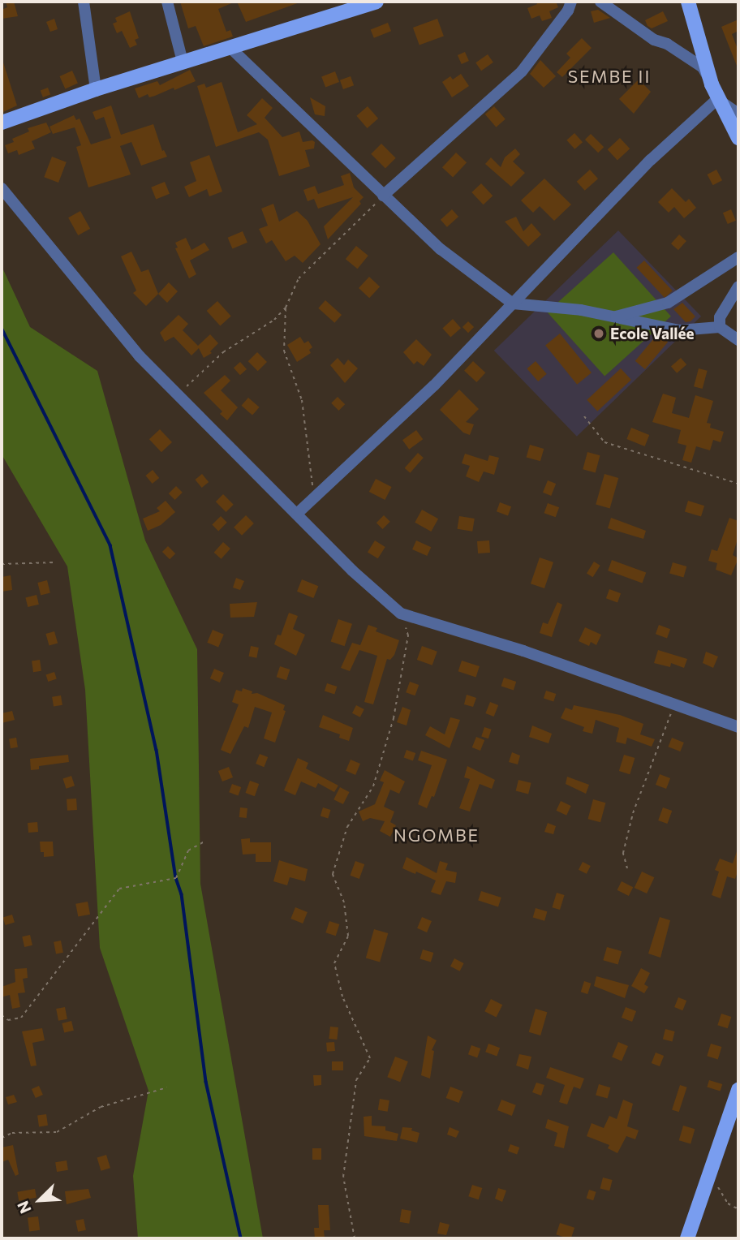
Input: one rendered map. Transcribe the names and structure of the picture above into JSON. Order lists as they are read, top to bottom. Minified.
{"districts":["SEMBE II","NGOMBE"],"places":["Ecole Vallée"],"north":"bottom left"}
